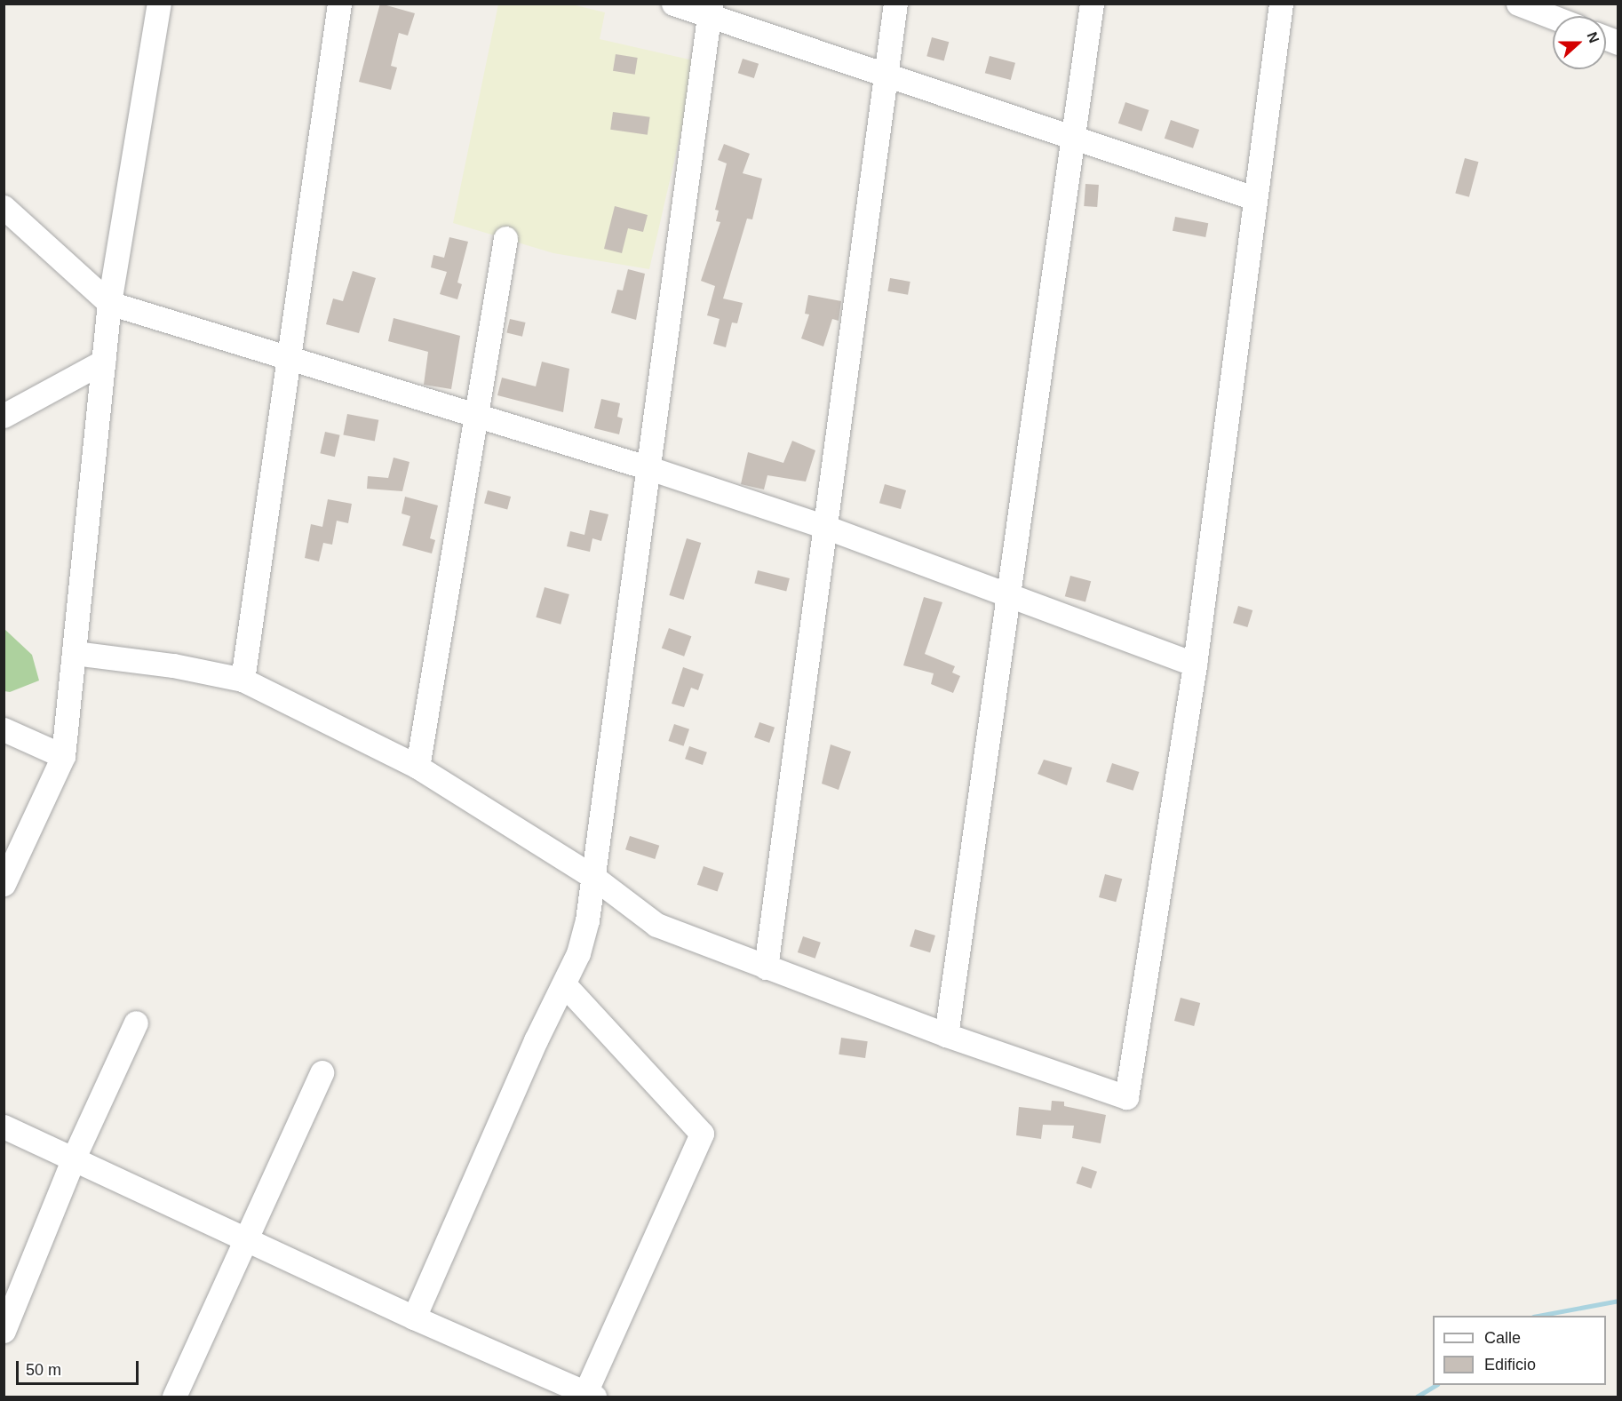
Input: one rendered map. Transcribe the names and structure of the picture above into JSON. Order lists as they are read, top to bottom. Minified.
{"legend":["Calle","Edificio"],"scale_bar":"50 m","north":"right"}
